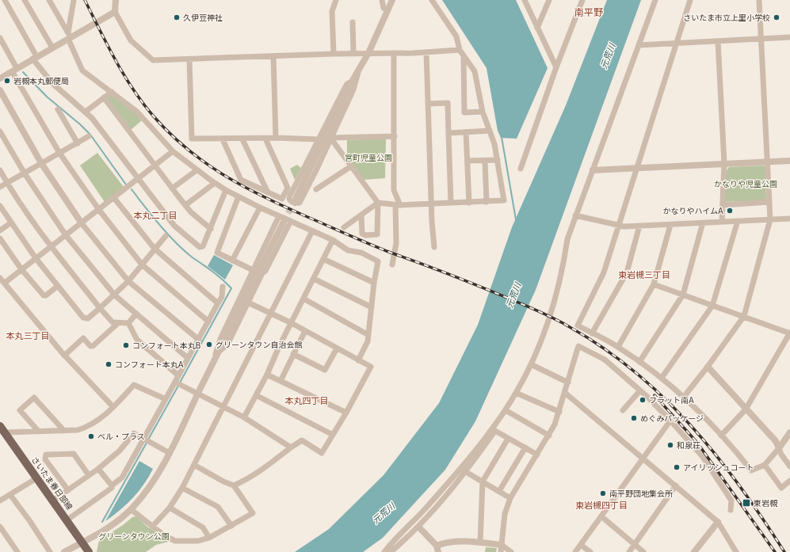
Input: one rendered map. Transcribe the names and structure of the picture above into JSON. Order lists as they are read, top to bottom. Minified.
{"streets":{"main road":["さいたま春日部線"]},"districts":["南平野","本丸二丁目","東岩槻三丁目","本丸三丁目","本丸四丁目","東岩槻四丁目"],"water":["元荒川"],"parks":["宮町児童公園","かなりや児童公園","グリーンタウン公園"],"places":{"other":["久伊豆神社","さいたま市立上里小学校","岩槻本丸郵便局","かなりやハイムA","グリーンタウン自治会館","コンフォート本丸B","コンフォート本丸A","フラット南A","めぐみパッケージ","ベル・プラス","和泉荘","アイリッシュコート","南平野団地集会所"],"transit":["東岩槻"]}}
